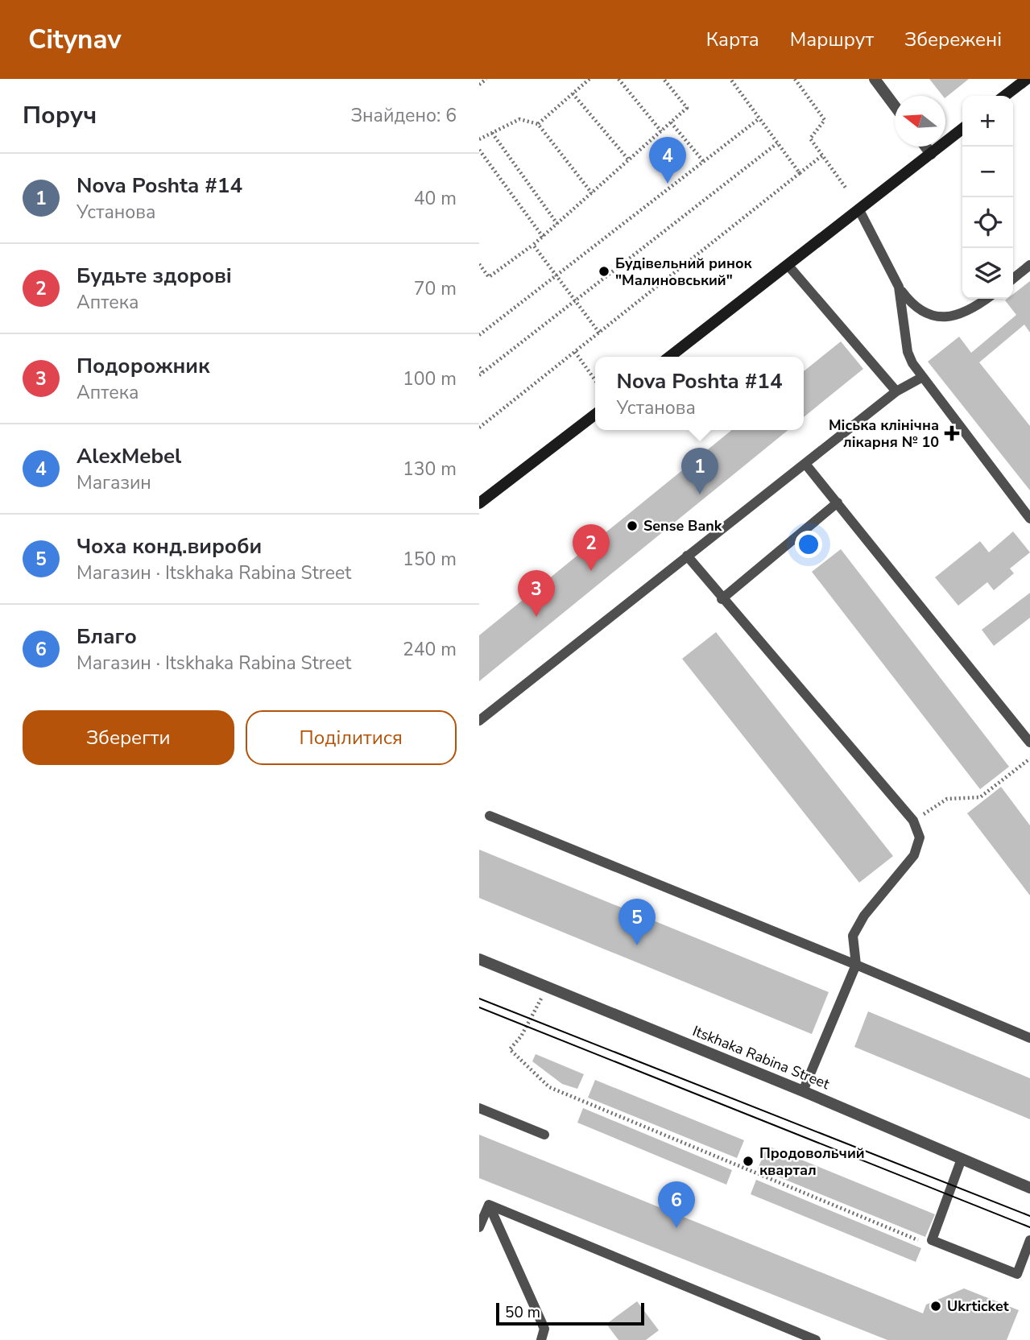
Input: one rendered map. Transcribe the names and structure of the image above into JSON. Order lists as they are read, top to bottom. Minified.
{"streets":{"street":["Itskhaka Rabina Street"]},"places":{"other":["Будівельний ринок \"Малиновський\"","Sense Bank","Продовольчий квартал","Ukrticket"],"health":["Міська клінічна лікарня № 10"]},"scale_bar":"50 m","north":"left","page":{"header":"Citynav","nav":["Карта","Маршрут","Збережені"],"heading":["Поруч","Знайдено: 6"],"map_buttons":["+","−"],"pins":["4","1","2","3","5","6"],"list":[{"mark":"1","name":"Nova Poshta #14","note":"Установа","value":"40 m"},{"mark":"2","name":"Будьте здорові","note":"Аптека","value":"70 m"},{"mark":"3","name":"Подорожник","note":"Аптека","value":"100 m"},{"mark":"4","name":"AlexMebel","note":"Магазин","value":"130 m"},{"mark":"5","name":"Чоха конд.вироби","note":"Магазин · Itskhaka Rabina Street","value":"150 m"},{"mark":"6","name":"Благо","note":"Магазин · Itskhaka Rabina Street","value":"240 m"}],"popup":["Nova Poshta #14","Установа"],"buttons":["Зберегти","Поділитися"],"scale":"50 m"}}
